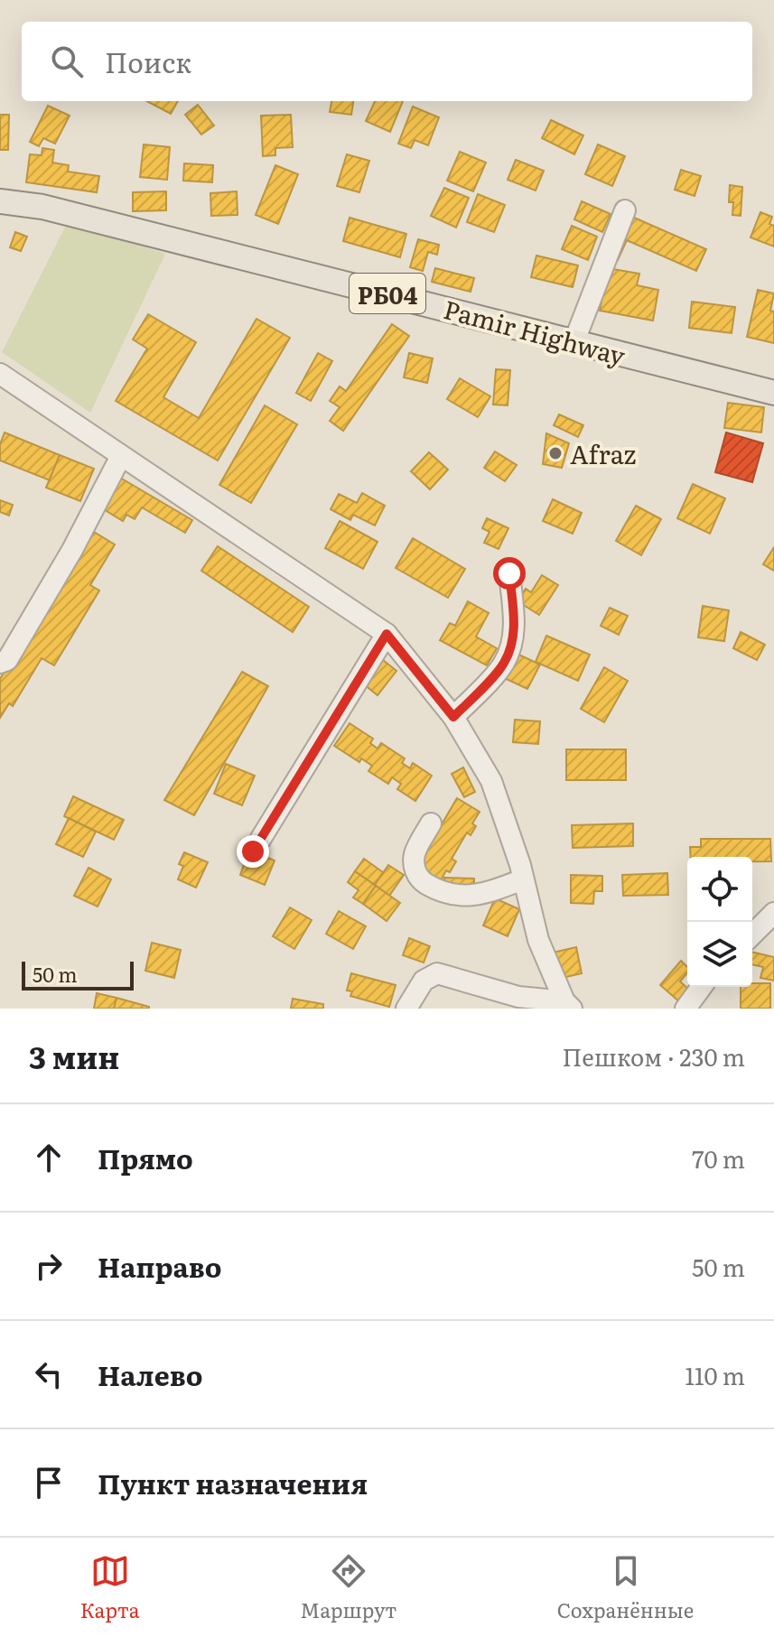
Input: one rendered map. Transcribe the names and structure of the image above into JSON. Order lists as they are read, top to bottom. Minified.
{"streets":{"main road":["РБ04","Pamir Highway"]},"places":["Afraz"],"scale_bar":"50 m","page":{"search":"Поиск","scale":"50 m","heading":["3 мин","Пешком · 230 m"],"list":[["Прямо","70 m"],["Направо","50 m"],["Налево","110 m"],"Пункт назначения"],"nav":["Карта","Маршрут","Сохранённые"]}}
